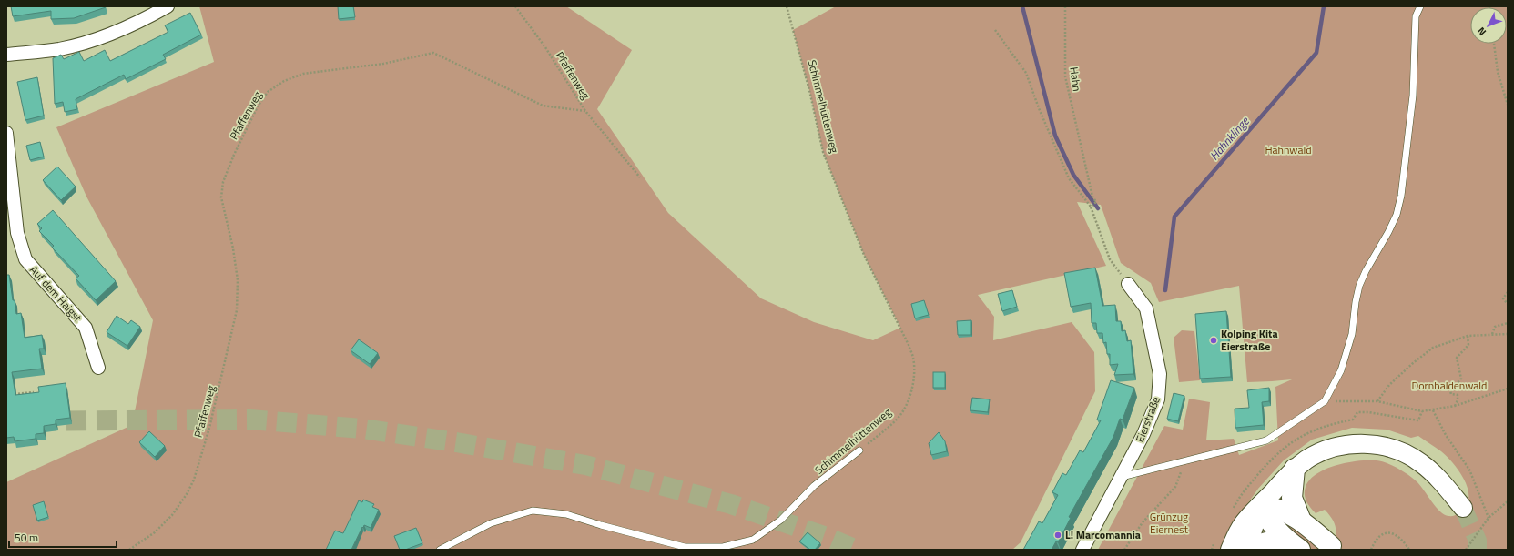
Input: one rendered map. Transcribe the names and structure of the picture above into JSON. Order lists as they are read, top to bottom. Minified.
{"streets":{"street":["Auf dem Haigst","Eierstraße"],"lane":["Schimmelhüttenweg"],"path":["Pfaffenweg","Hahn"]},"water":["Hahnklinge"],"parks":["Hahnwald","Dornhaldenwald","Grünzug Eiernest"],"places":["Kolping Kita Eierstraße","L! Marcomannia"],"scale_bar":"50 m","north":"bottom left"}
